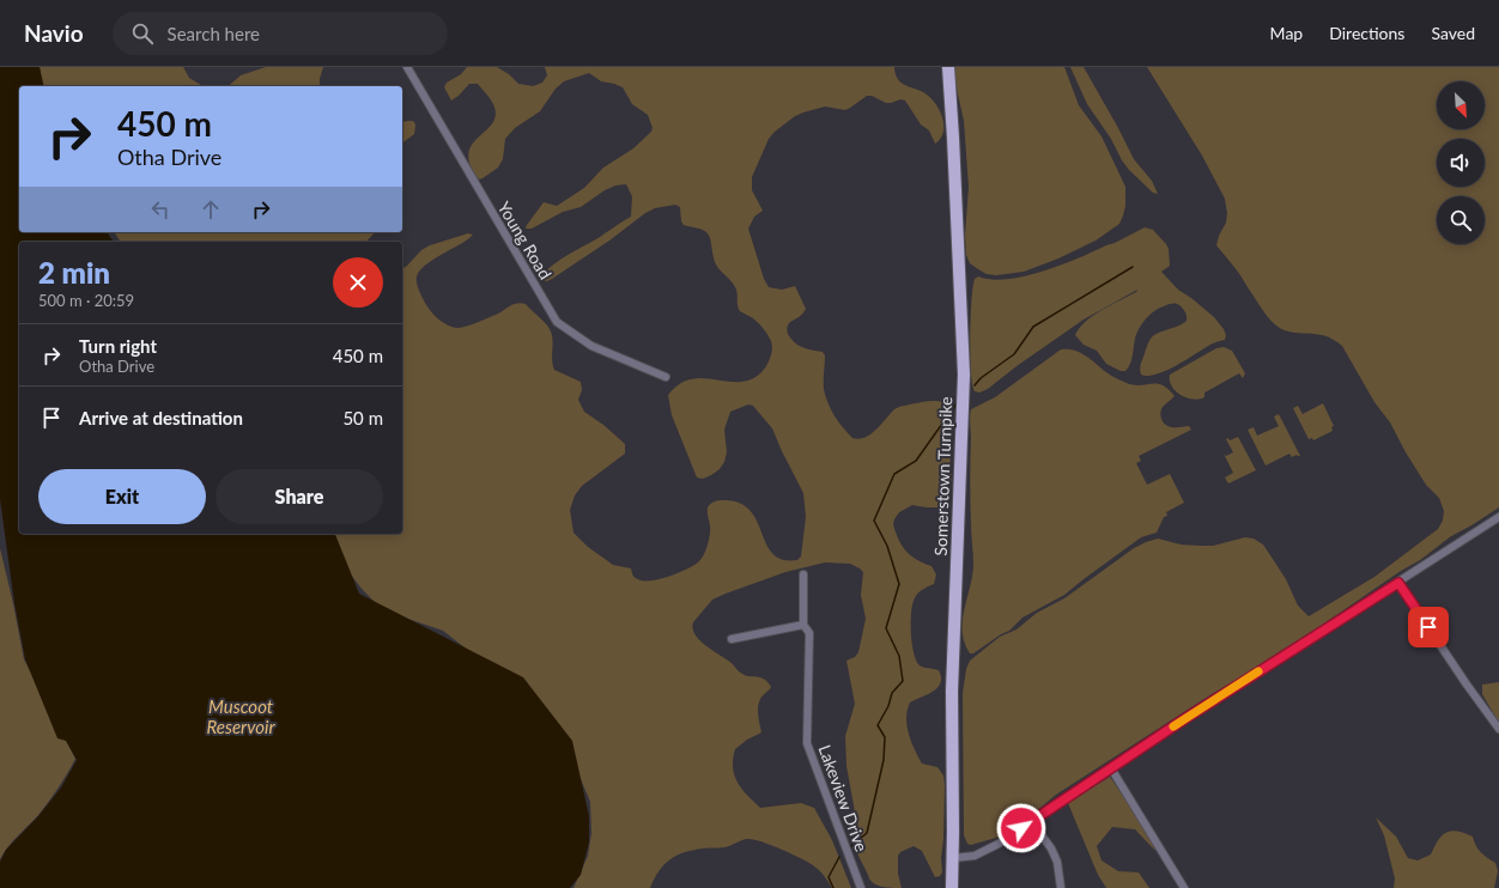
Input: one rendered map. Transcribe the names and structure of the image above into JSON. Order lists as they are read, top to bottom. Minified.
{"streets":{"main road":["Somerstown Turnpike"],"street":["Young Road","Lakeview Drive"]},"water":["Muscoot Reservoir"],"north":"bottom right","page":{"header":"Navio","search":"Search here","nav":["Map","Directions","Saved"],"turn":["450 m","Otha Drive"],"heading":["2 min","500 m · 20:59"],"list":[{"name":"Turn right","note":"Otha Drive","value":"450 m"},{"name":"Arrive at destination","value":"50 m"}],"buttons":["Exit","Share"]}}
